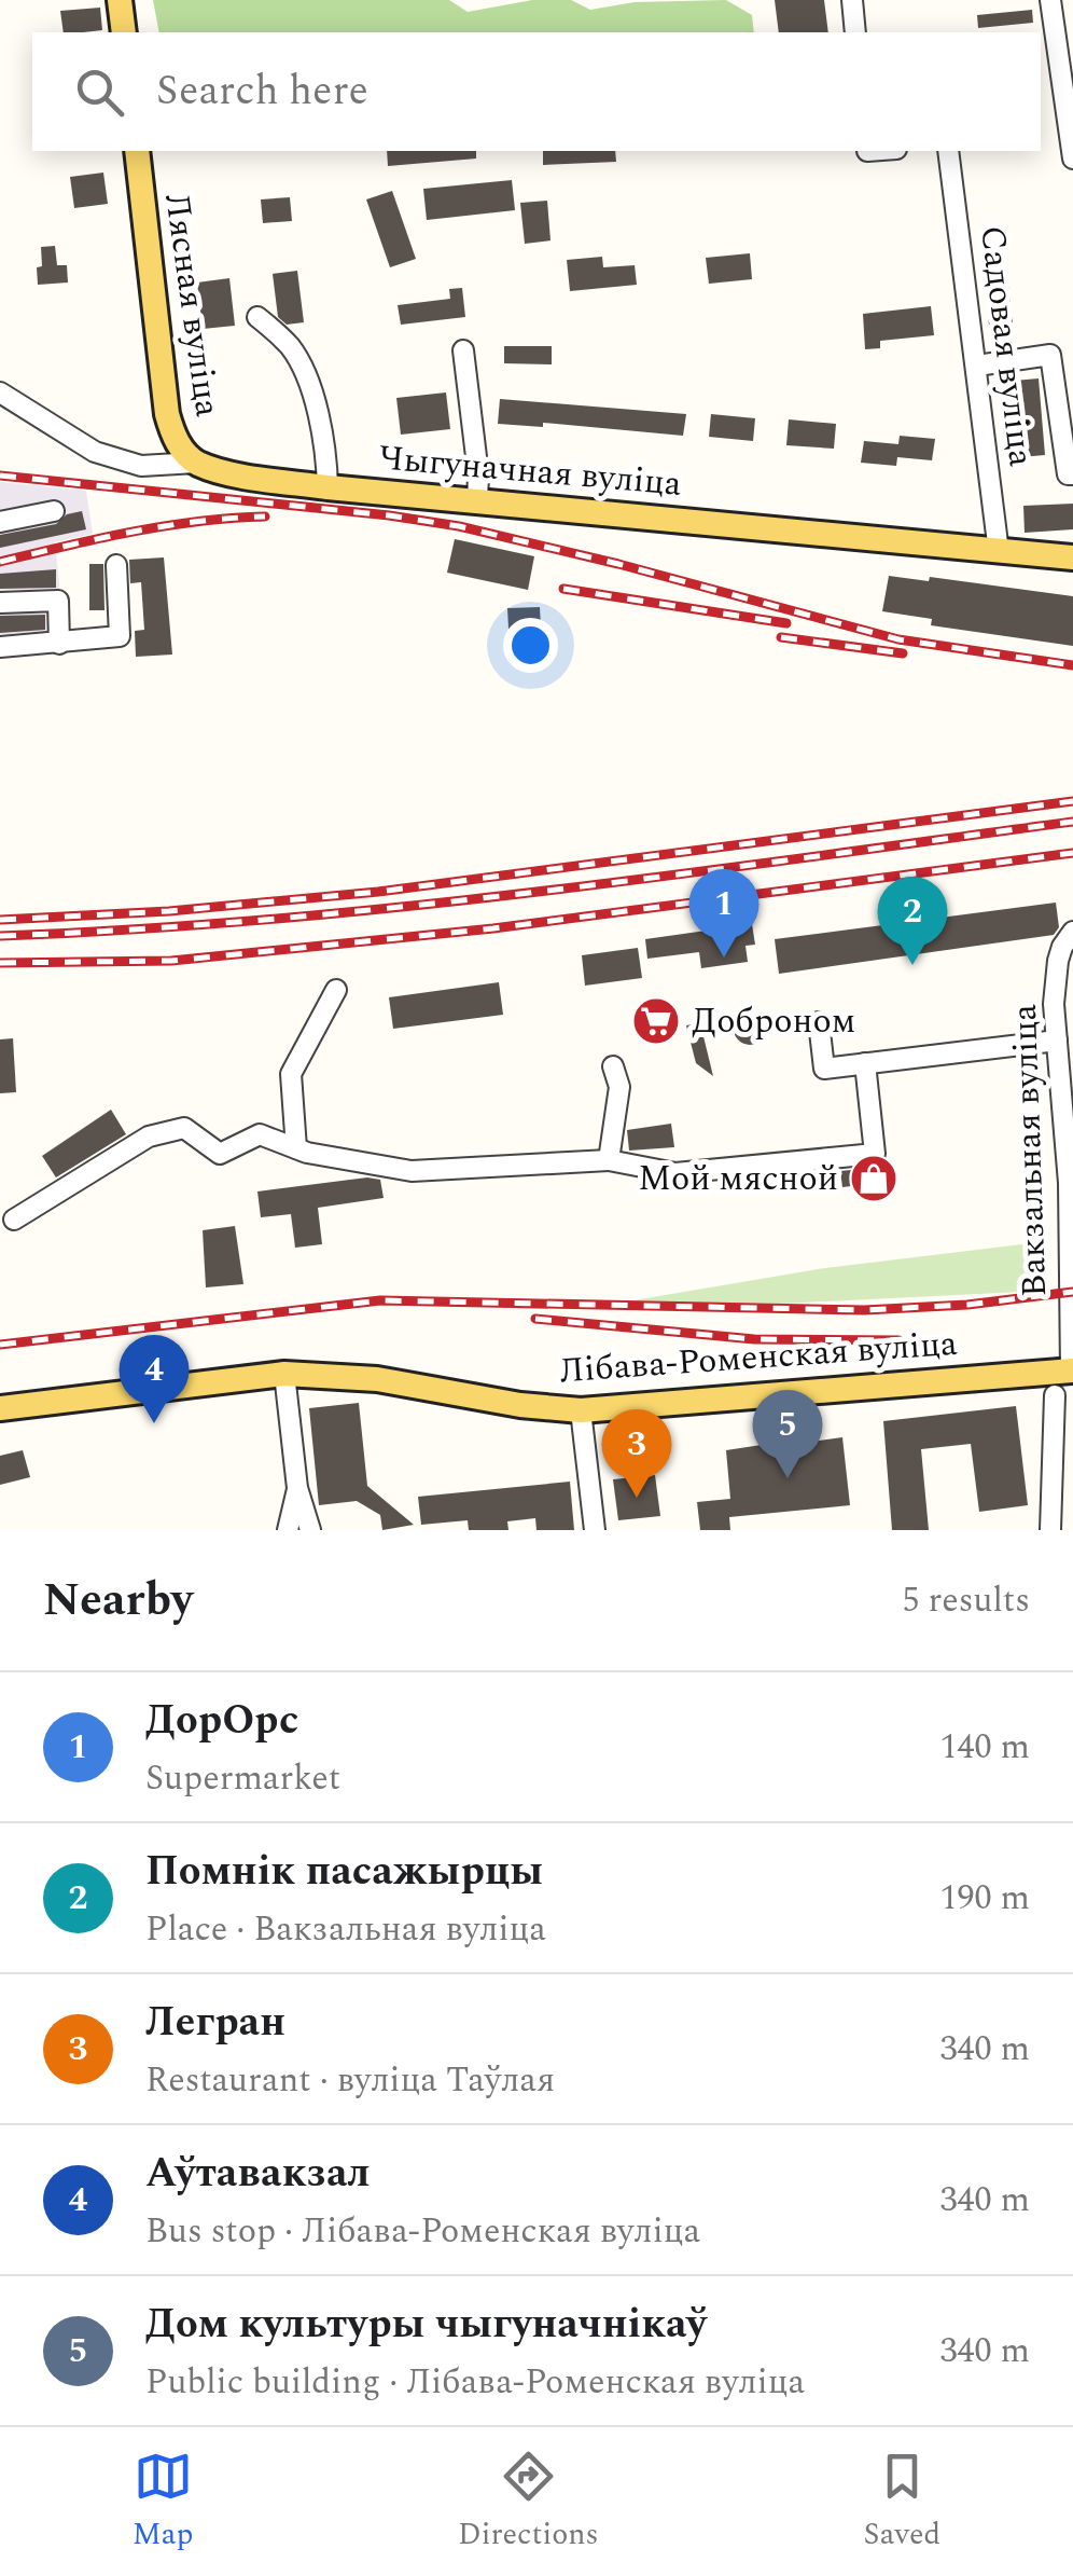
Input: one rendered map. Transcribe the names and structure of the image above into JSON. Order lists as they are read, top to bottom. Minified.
{"streets":{"main road":["Лясная вуліца","Чыгуначная вуліца","Лібава-Роменская вуліца"],"street":["Садовая вуліца","Вакзальная вуліца"]},"crossings":[["Лясная вуліца","Чыгуначная вуліца"],["Садовая вуліца","Чыгуначная вуліца"],["Вакзальная вуліца","Лібава-Роменская вуліца"]],"places":{"supermarket":["Доброном"],"shop":["Мой мясной"]},"page":{"search":"Search here","pins":["1","2","4","5","3"],"heading":["Nearby","5 results"],"list":[{"mark":"1","name":"ДорОрс","note":"Supermarket","value":"140 m"},{"mark":"2","name":"Помнік пасажырцы","note":"Place · Вакзальная вуліца","value":"190 m"},{"mark":"3","name":"Легран","note":"Restaurant · вуліца Таўлая","value":"340 m"},{"mark":"4","name":"Аўтавакзал","note":"Bus stop · Лібава-Роменская вуліца","value":"340 m"},{"mark":"5","name":"Дом культуры чыгуначнікаў","note":"Public building · Лібава-Роменская вуліца","value":"340 m"}],"nav":["Map","Directions","Saved"]}}
